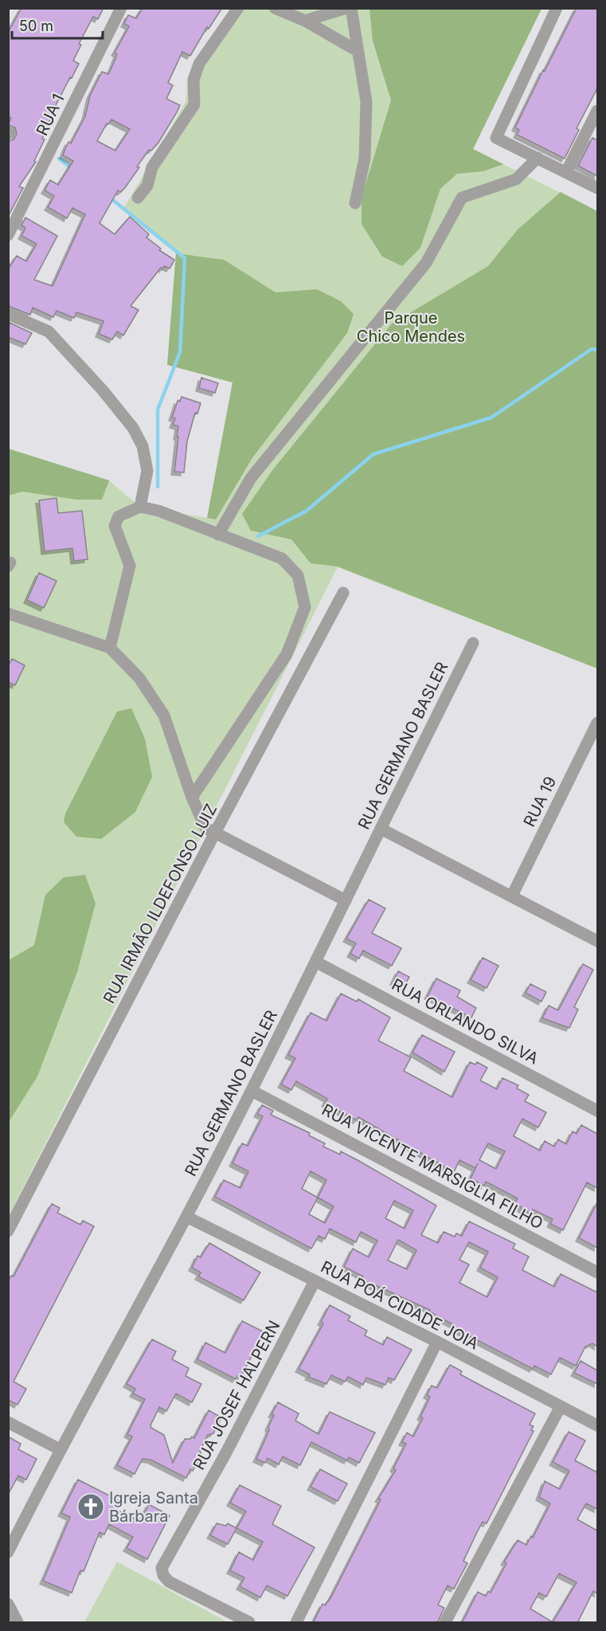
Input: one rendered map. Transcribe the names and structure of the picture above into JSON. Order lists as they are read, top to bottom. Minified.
{"streets":{"street":["RUA 1","RUA GERMANO BASLER","RUA 19","RUA IRMÃO ILDEFONSO LUIZ","RUA ORLANDO SILVA","RUA VICENTE MARSIGLIA FILHO","RUA POÁ CIDADE JOIA","RUA JOSEF HALPERN"]},"crossings":[["RUA GERMANO BASLER","RUA ORLANDO SILVA"],["RUA GERMANO BASLER","RUA VICENTE MARSIGLIA FILHO"],["RUA GERMANO BASLER","RUA POÁ CIDADE JOIA"],["RUA POÁ CIDADE JOIA","RUA JOSEF HALPERN"]],"parks":["Parque Chico Mendes"],"places":{"church":["Igreja Santa Bárbara"]},"scale_bar":"50 m"}
